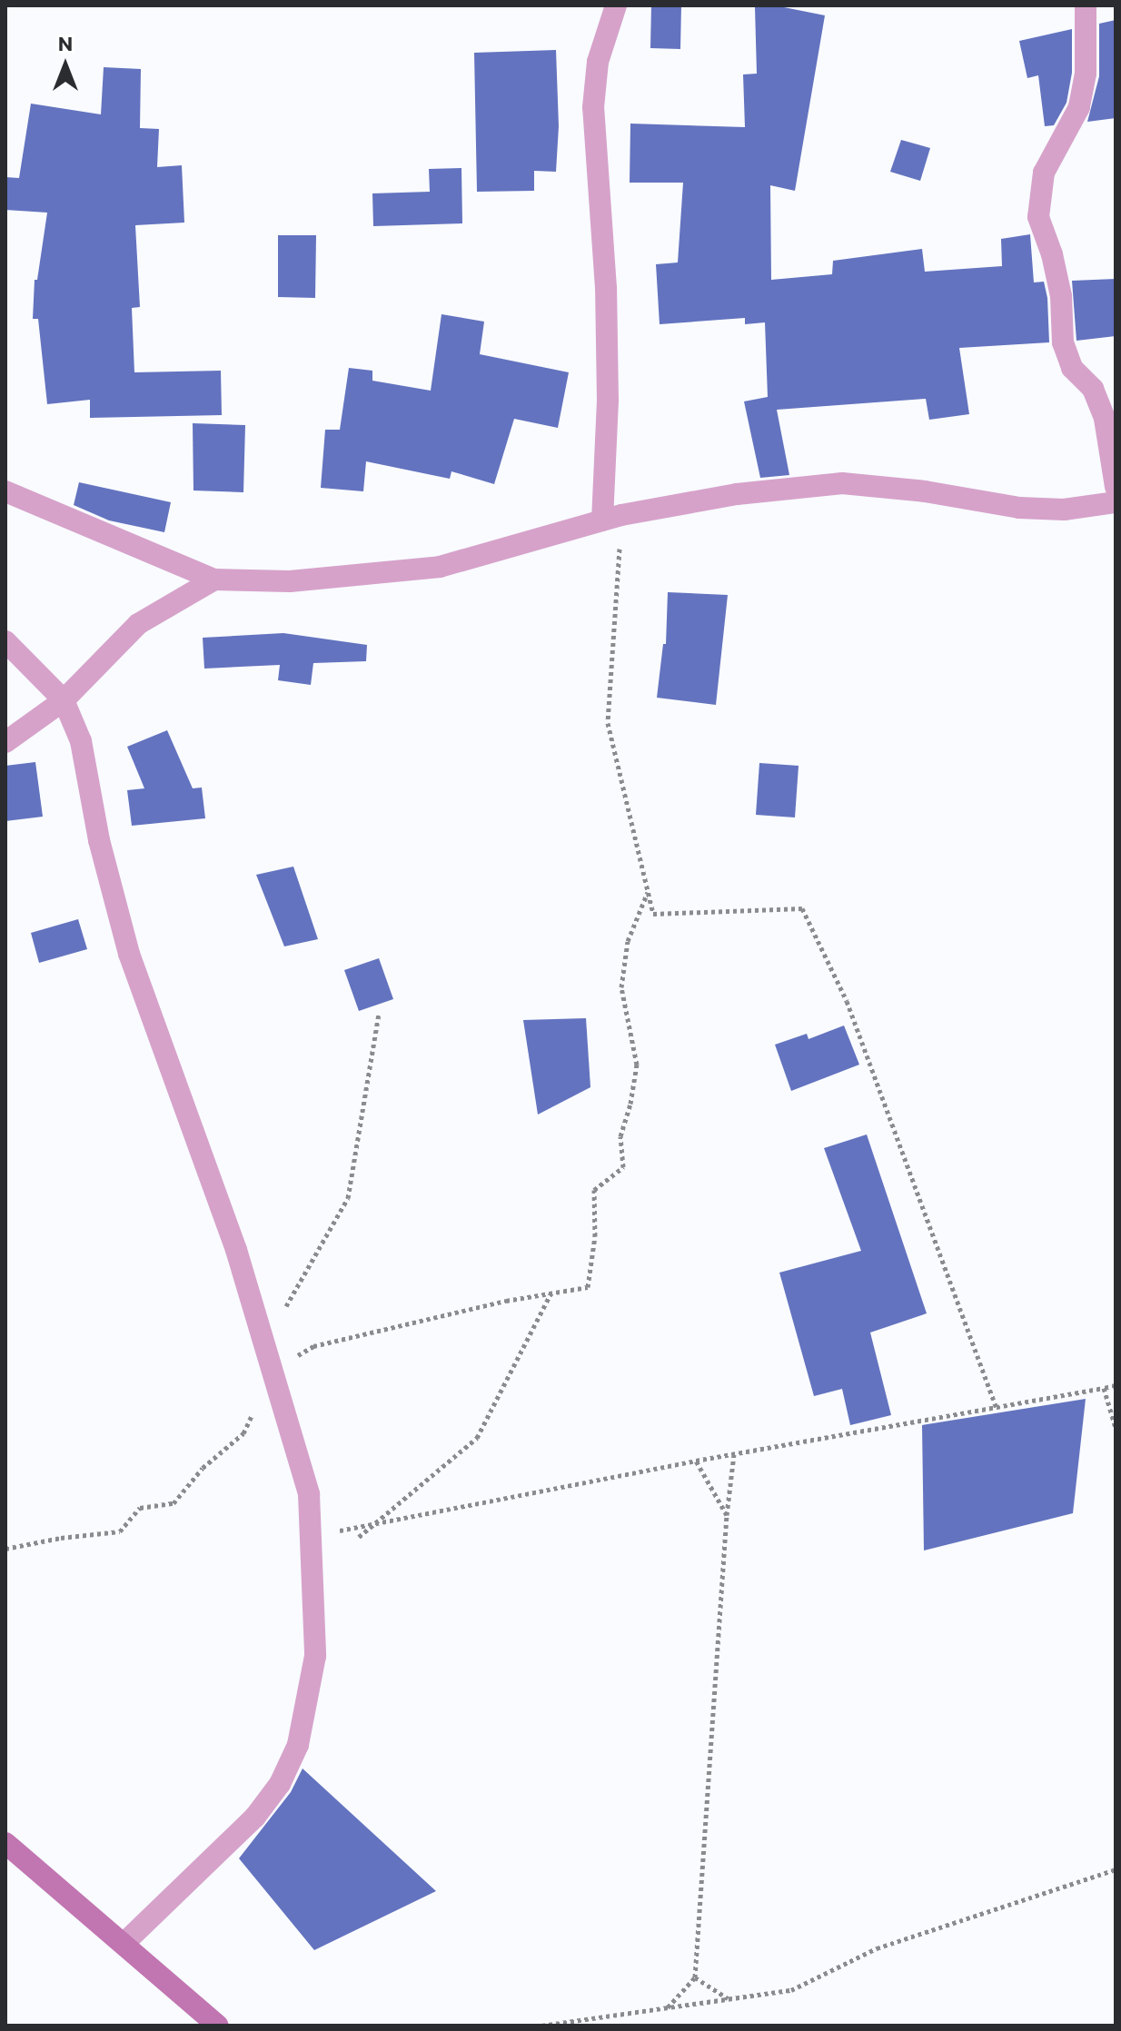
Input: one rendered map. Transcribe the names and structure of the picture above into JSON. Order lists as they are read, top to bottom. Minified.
{"north":"top"}
